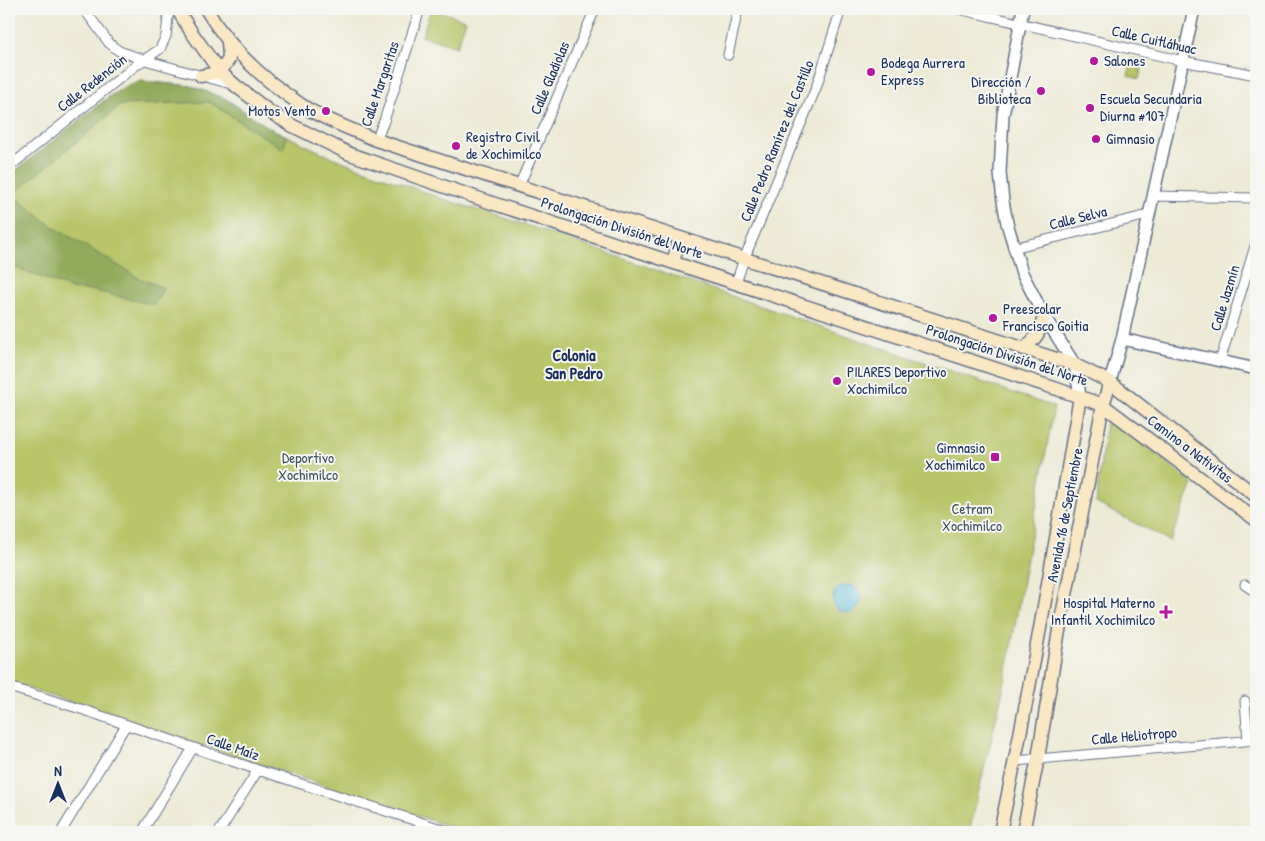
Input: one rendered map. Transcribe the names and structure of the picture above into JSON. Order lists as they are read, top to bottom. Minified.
{"streets":{"main road":["Prolongación División del Norte","Camino a Nativitas","Avenida 16 de Septiembre"],"street":["Calle Cuitláhuac","Calle Gladiolas","Calle Redención","Calle Margaritas","Calle Pedro Ramírez del Castillo","Calle Selva","Calle Jazmín","Calle Heliotropo","Calle Maíz"]},"crossings":[["Calle Gladiolas","Prolongación División del Norte"],["Calle Margaritas","Prolongación División del Norte"],["Calle Pedro Ramírez del Castillo","Prolongación División del Norte"],["Prolongación División del Norte","Camino a Nativitas"],["Prolongación División del Norte","Avenida 16 de Septiembre"],["Camino a Nativitas","Avenida 16 de Septiembre"],["Avenida 16 de Septiembre","Calle Heliotropo"]],"districts":["Colonia San Pedro"],"parks":["Deportivo Xochimilco","Cetram Xochimilco"],"places":{"other":["Salones","Bodega Aurrera Express","Dirección / Biblioteca","Escuela Secundaria Diurna #107","Motos Vento","Gimnasio","Registro Civil de Xochimilco","Preescolar Francisco Goitia","PILARES Deportivo Xochimilco"],"transit":["Gimnasio Xochimilco"],"health":["Hospital Materno Infantil Xochimilco"]},"north":"top"}
